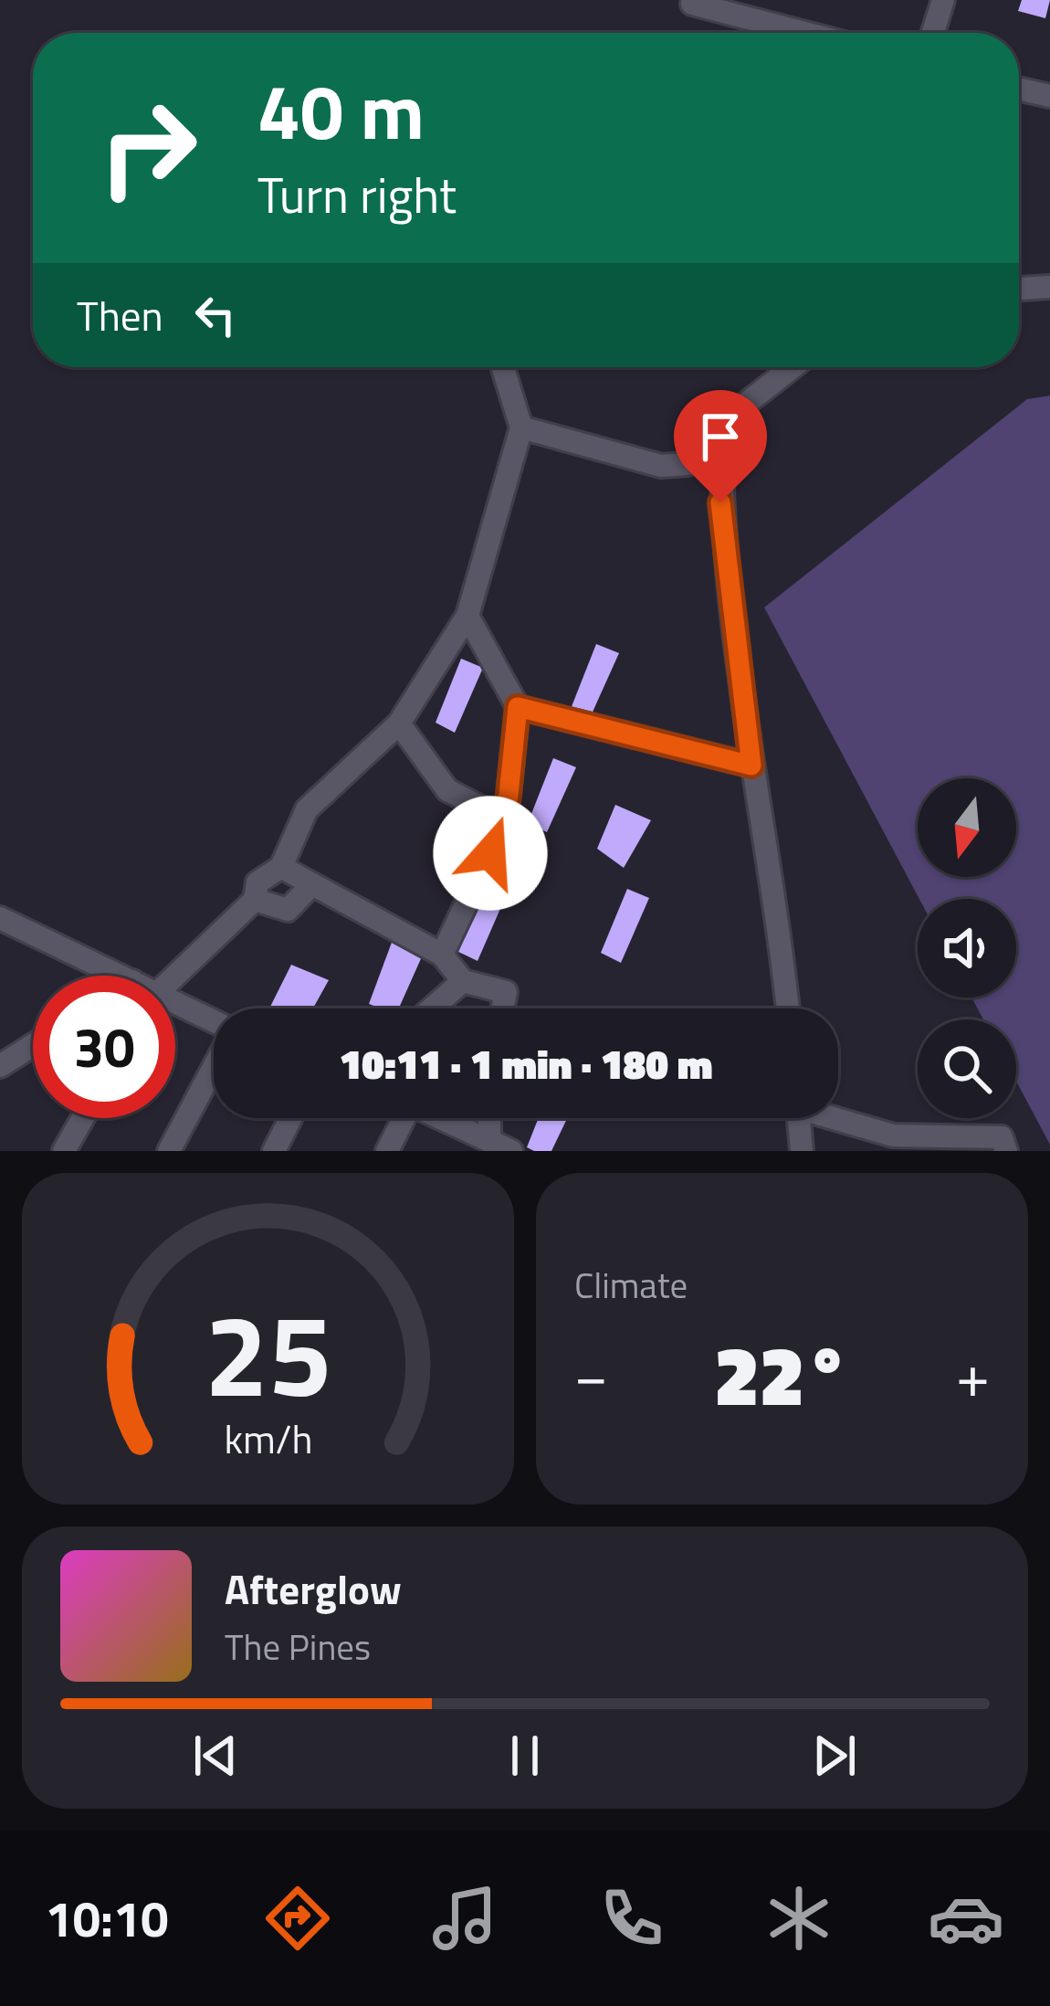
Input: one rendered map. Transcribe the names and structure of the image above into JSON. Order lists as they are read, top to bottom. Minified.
{"north":"bottom","page":{"turn":["40 m","Turn right"],"then":"Then","limit":"30","trip":"10:11 · 1 min · 180 m","tile":"Climate","heat":["−","22°","+"],"song":["Afterglow","The Pines"],"tabs":"10:10","gauge":["25","km/h"]}}
